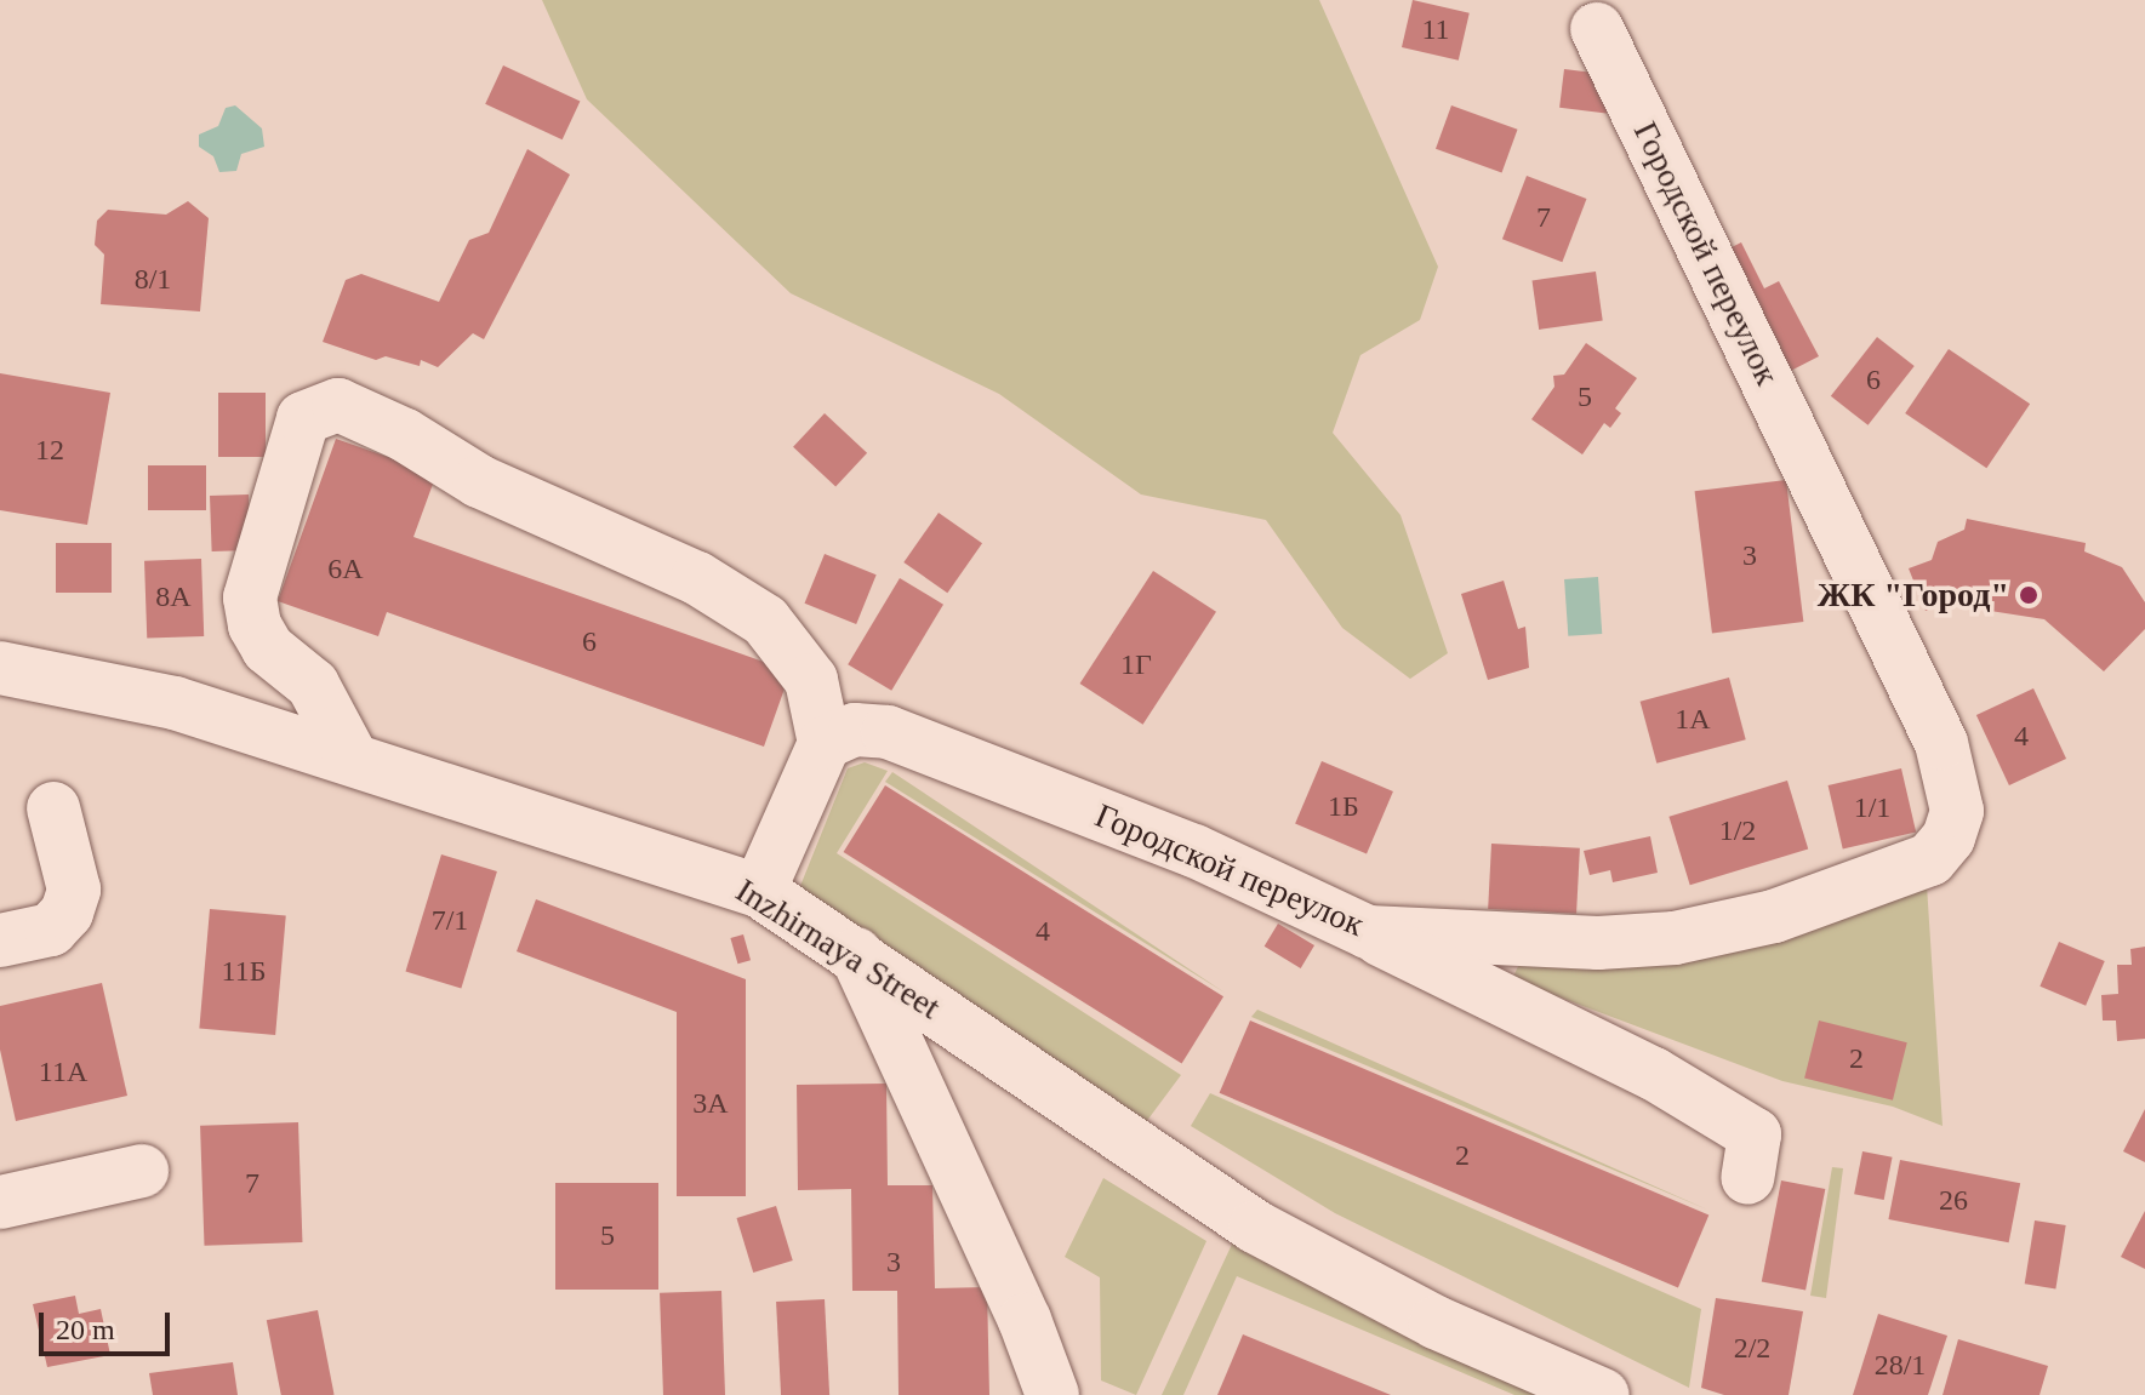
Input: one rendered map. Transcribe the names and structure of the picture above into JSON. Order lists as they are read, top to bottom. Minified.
{"streets":{"street":["Городской переулок","Inzhirnaya Street"]},"places":["ЖК \"Город\""],"house_numbers":["11","7","8/1","6","5","12","3","6А","8А","6","1Г","1А","4","1Б","1/1","1/2","7/1","4","11Б","2","11А","3А","2","7","26","5","3","2/2","28/1"],"scale_bar":"20 m"}
